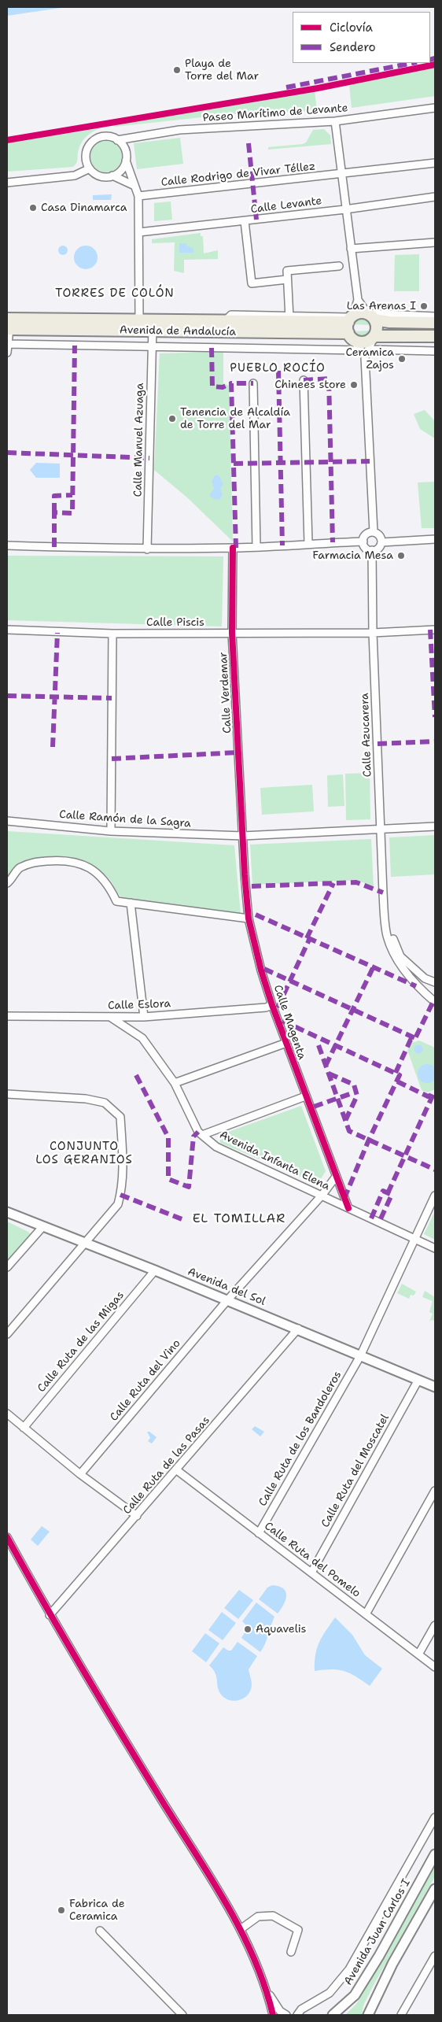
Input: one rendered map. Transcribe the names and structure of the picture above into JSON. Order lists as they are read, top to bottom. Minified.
{"streets":{"main road":["Avenida de Andalucía"],"street":["Paseo Marítimo de Levante","Calle Rodrigo de Vivar Téllez","Calle Levante","Calle Manuel Azuaga","Calle Piscis","Calle Verdemar","Calle Azucarera","Calle Ramón de la Sagra","Calle Eslora","Calle Magenta","Avenida Infanta Elena","Avenida del Sol","Calle Ruta de las Migas","Calle Ruta del Vino","Calle Ruta de los Bandoleros","Calle Ruta de las Pasas","Calle Ruta del Moscatel","Calle Ruta del Pomelo","Avenida Juan Carlos I"]},"crossings":[["Avenida de Andalucía","Calle Manuel Azuaga"],["Calle Piscis","Calle Verdemar"],["Calle Piscis","Calle Azucarera"],["Calle Verdemar","Calle Ramón de la Sagra"],["Calle Verdemar","Calle Magenta"],["Calle Azucarera","Calle Ramón de la Sagra"],["Calle Ramón de la Sagra","Calle Magenta"],["Calle Eslora","Calle Magenta"],["Calle Eslora","Avenida Infanta Elena"],["Calle Magenta","Avenida Infanta Elena"],["Calle Magenta","Calle Ruta del Vino"],["Avenida Infanta Elena","Calle Ruta del Vino"],["Avenida Infanta Elena","Calle Ruta de los Bandoleros"],["Avenida del Sol","Calle Ruta de las Migas"],["Avenida del Sol","Calle Ruta del Vino"],["Avenida del Sol","Calle Ruta de los Bandoleros"],["Avenida del Sol","Calle Ruta de las Pasas"],["Avenida del Sol","Calle Ruta del Moscatel"],["Calle Ruta de los Bandoleros","Calle Ruta del Pomelo"],["Calle Ruta de las Pasas","Calle Ruta del Pomelo"],["Calle Ruta del Moscatel","Calle Ruta del Pomelo"]],"districts":["TORRES DE COLÓN","PUEBLO ROCÍO","CONJUNTO LOS GERANIOS","EL TOMILLAR"],"places":["Playa de Torre del Mar","Casa Dinamarca","Las Arenas I","Ceramica Zajos","Chinees store","Tenencia de Alcaldía de Torre del Mar","Farmacia Mesa","Aquavelis","Fabrica de Ceramica"],"legend":["Ciclovía","Sendero"]}
